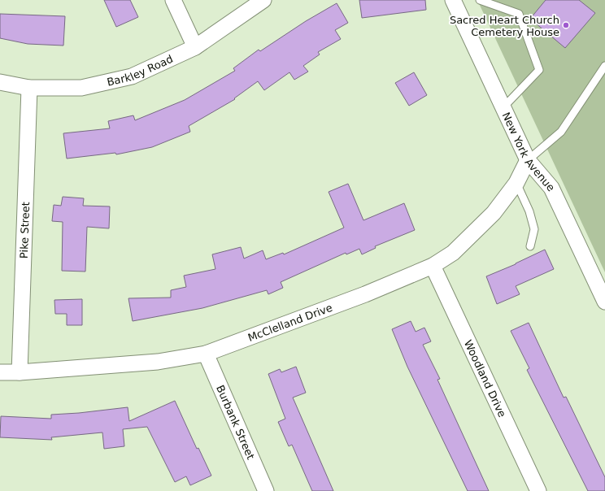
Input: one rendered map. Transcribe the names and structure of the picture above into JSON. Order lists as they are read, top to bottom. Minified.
{"streets":{"street":["Barkley Road","New York Avenue","Pike Street","McClelland Drive","Woodland Drive","Burbank Street"]},"crossings":[["Barkley Road","Pike Street"],["New York Avenue","McClelland Drive"],["Pike Street","McClelland Drive"],["McClelland Drive","Woodland Drive"],["McClelland Drive","Burbank Street"]],"places":["Sacred Heart Church Cemetery House"]}
